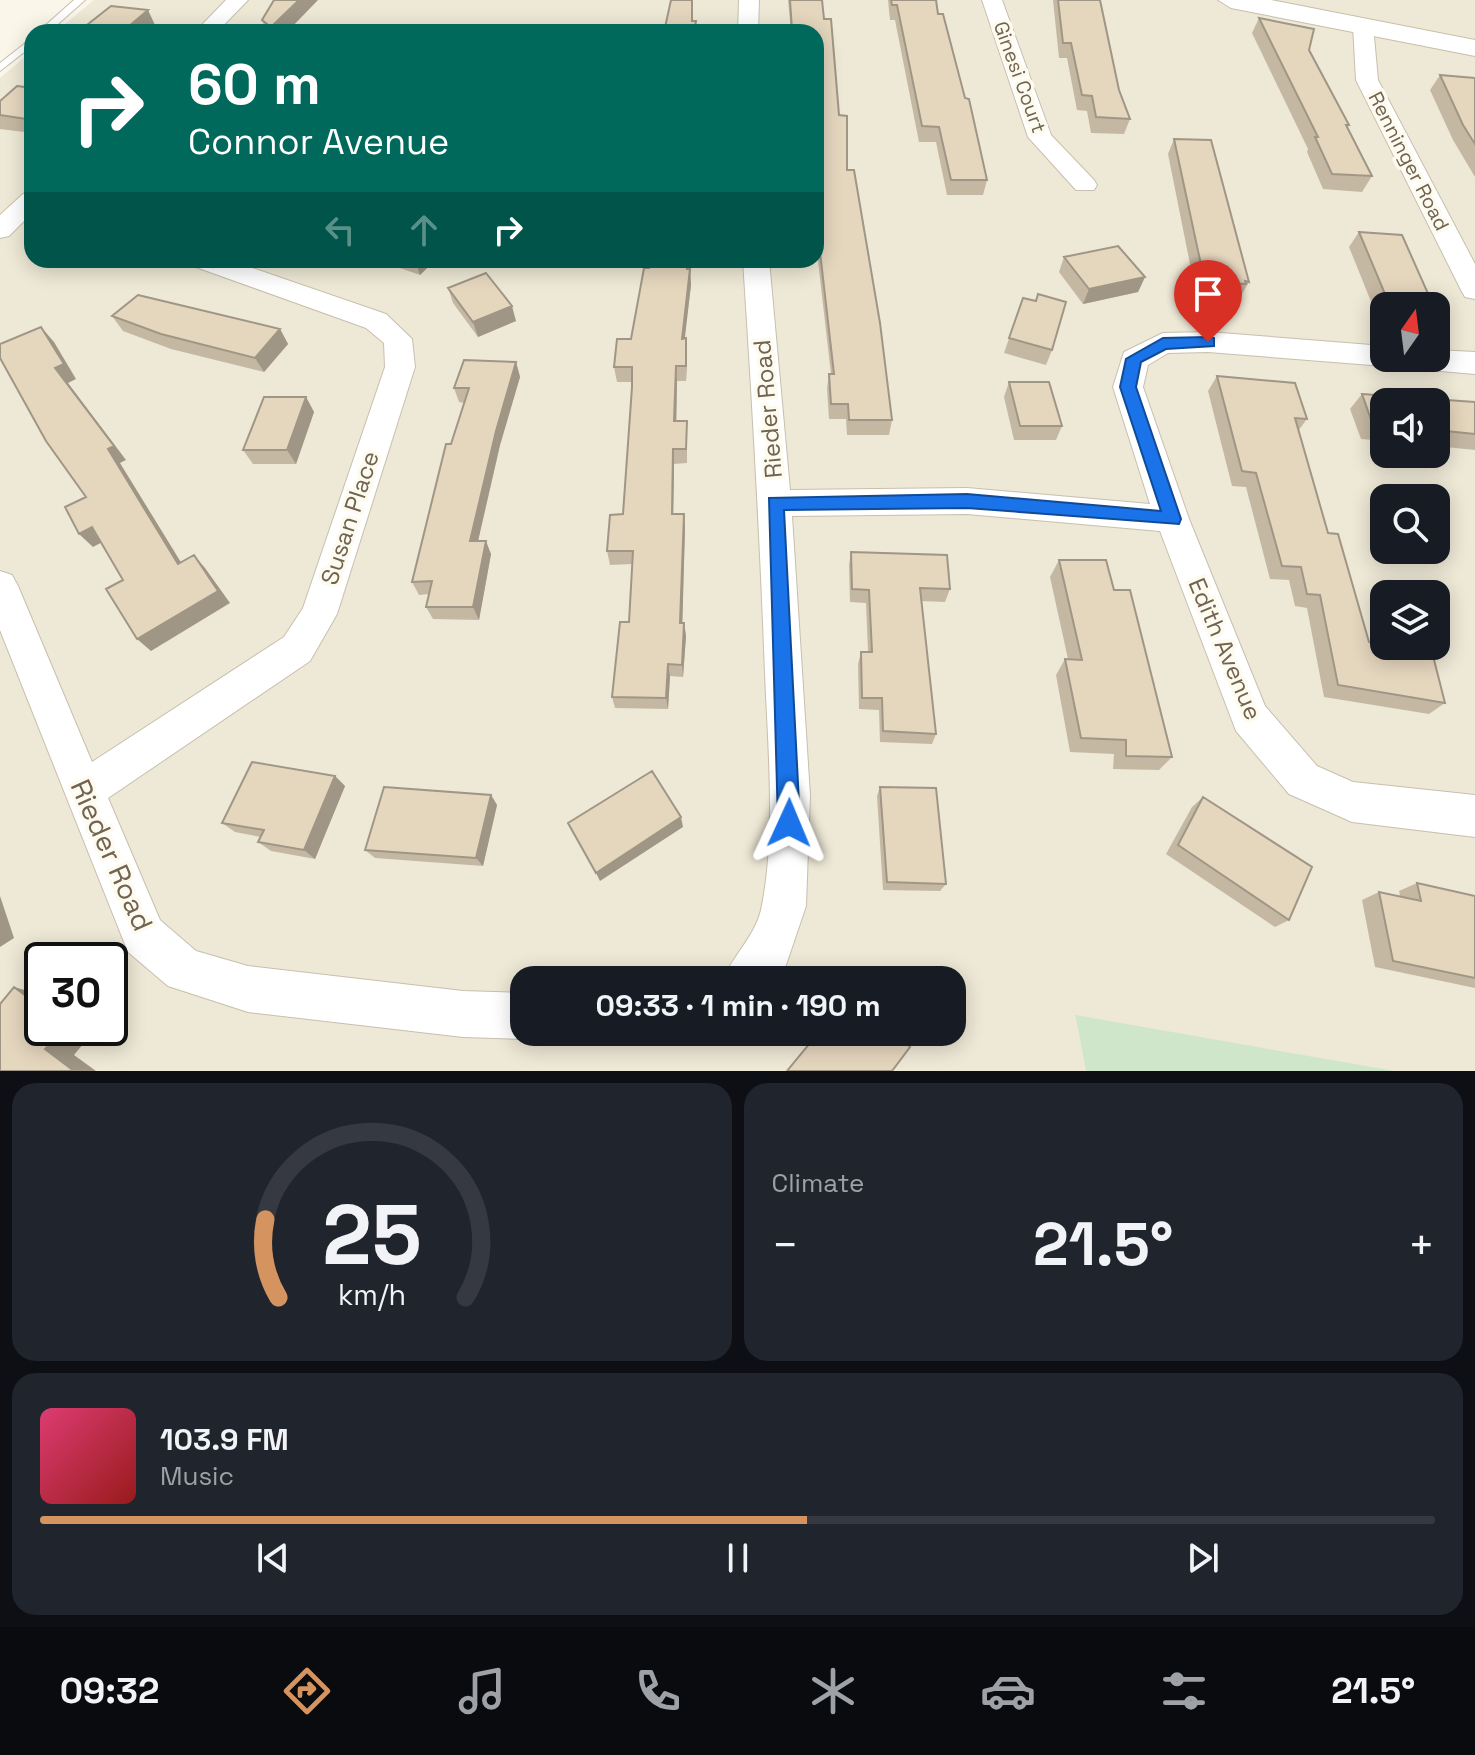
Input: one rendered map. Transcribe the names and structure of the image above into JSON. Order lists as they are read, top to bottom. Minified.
{"streets":{"street":["Ginesi Court","Renninger Road","Rieder Road","Susan Place","Edith Avenue"]},"crossings":[["Rieder Road","Susan Place"]],"north":"top","page":{"turn":["60 m","Connor Avenue"],"limit":"30","trip":"09:33 · 1 min · 190 m","tile":"Climate","heat":["−","21.5°","+"],"song":["103.9 FM","Music"],"tabs":["09:32","21.5°"],"gauge":["25","km/h"]}}
